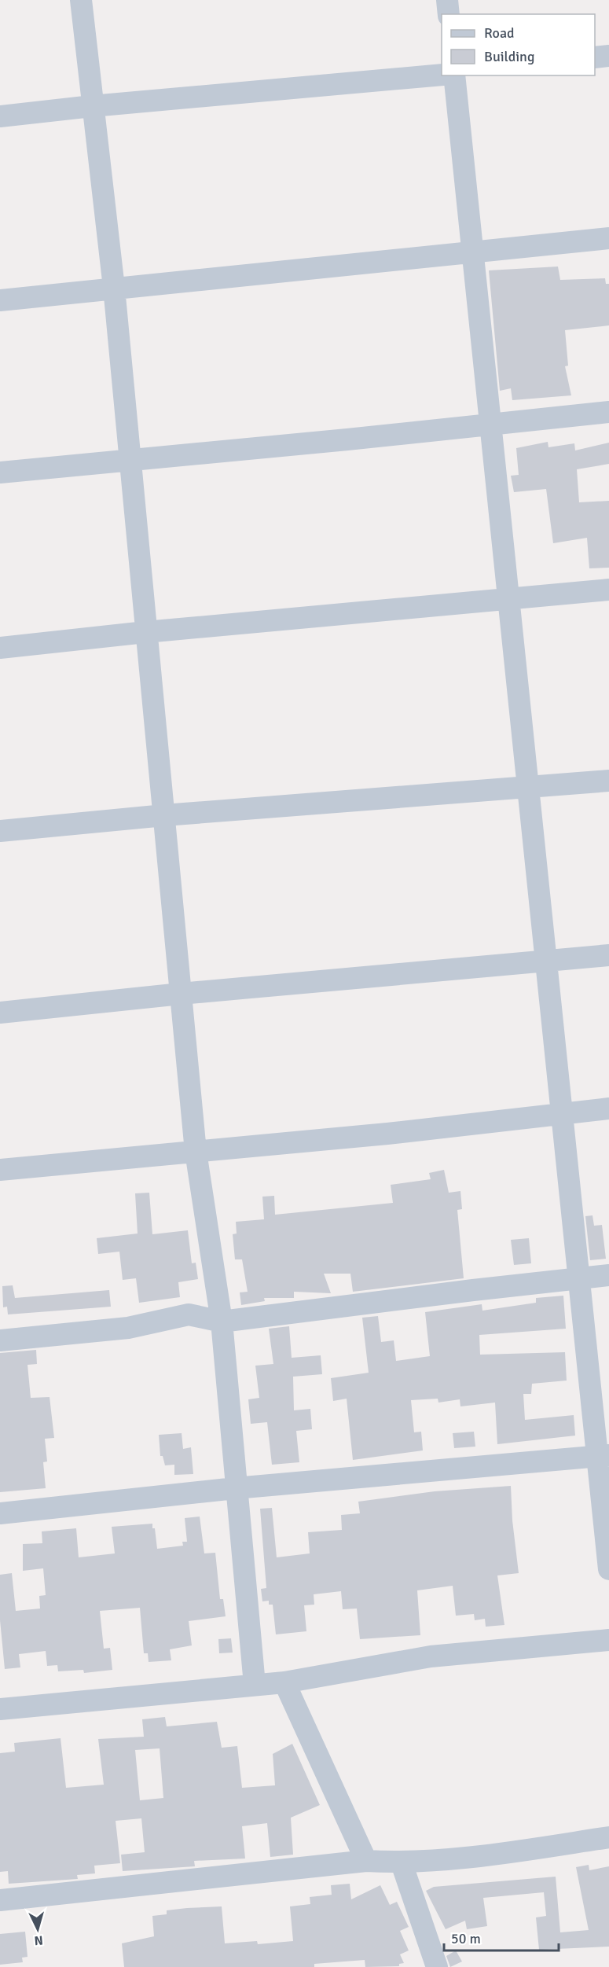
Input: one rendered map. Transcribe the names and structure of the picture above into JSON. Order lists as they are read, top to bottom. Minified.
{"legend":["Road","Building"],"scale_bar":"50 m","north":"bottom"}
